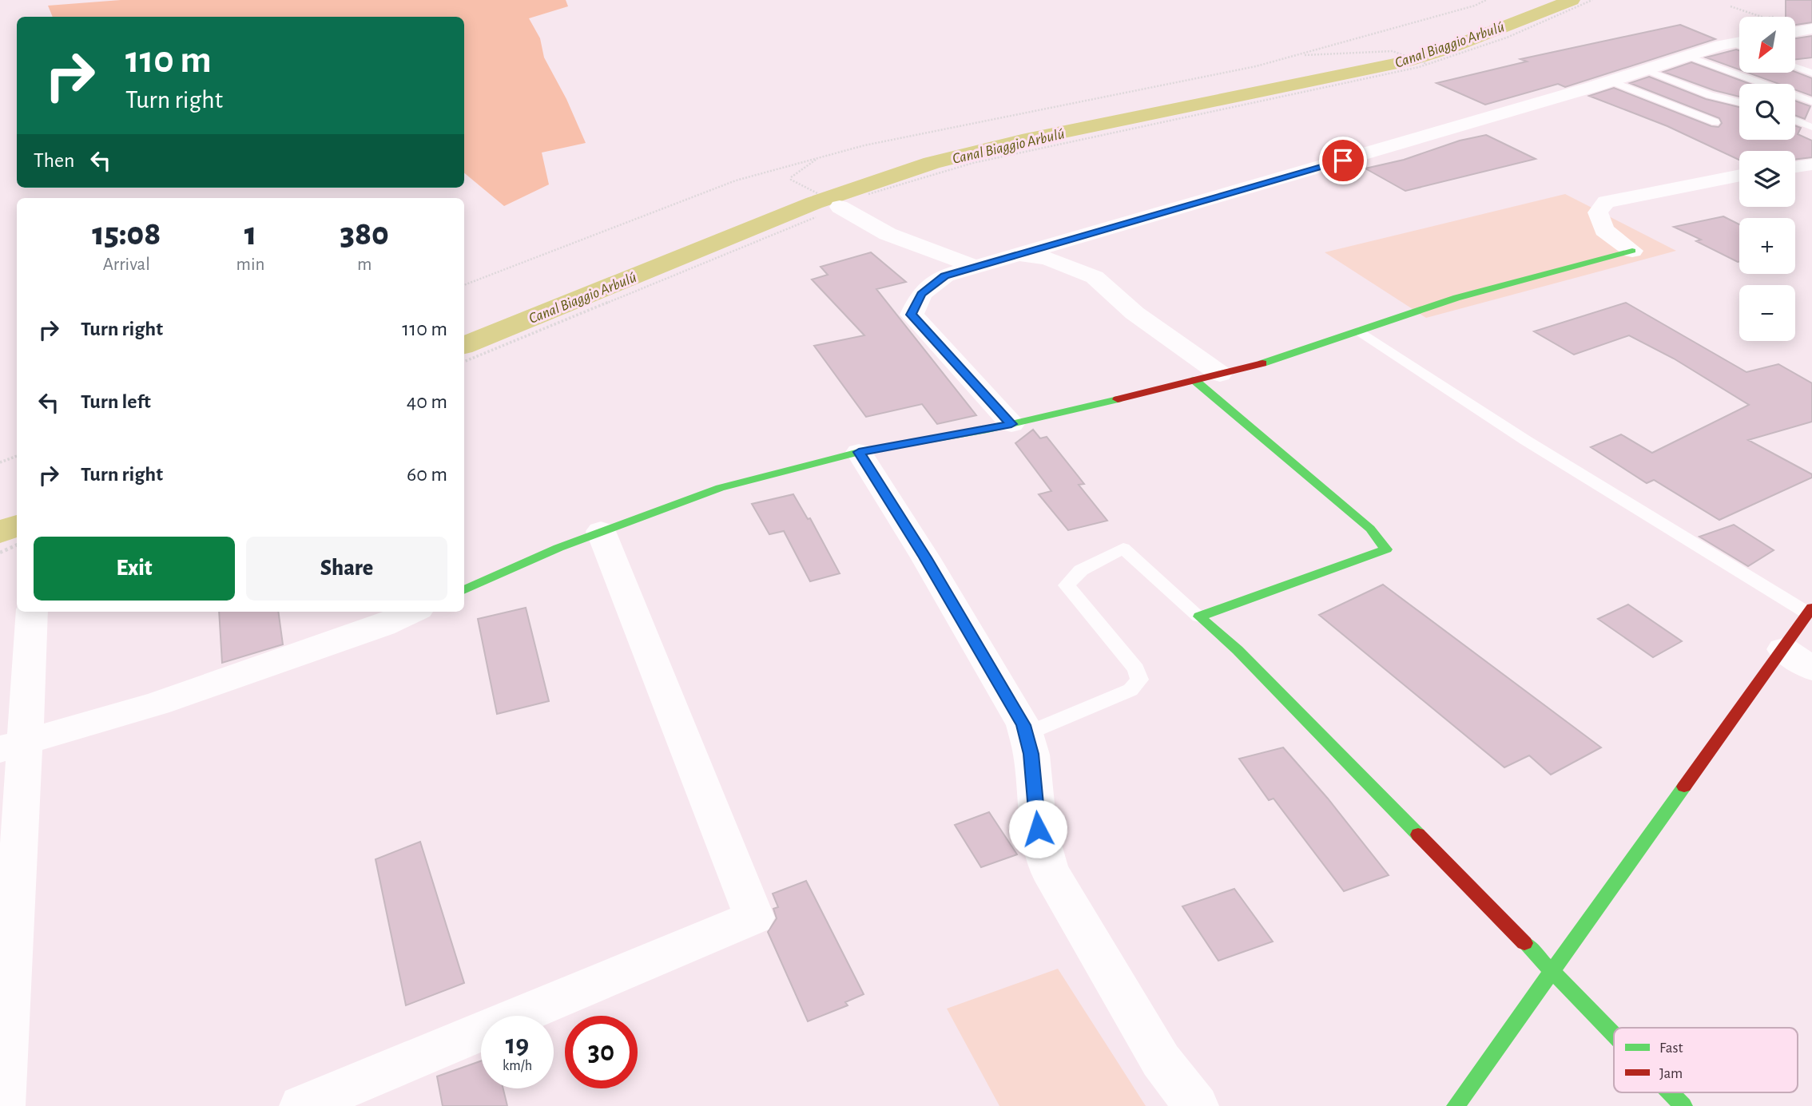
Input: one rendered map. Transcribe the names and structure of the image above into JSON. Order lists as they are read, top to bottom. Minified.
{"water":["Canal Biaggio Arbulú"],"legend":["Fast","Jam"],"north":"bottom left","page":{"map_buttons":["+","−"],"turn":["110 m","Turn right"],"then":"Then","eta":["15:08","Arrival","1","min","380","m"],"list":[{"name":"Turn right","value":"110 m"},{"name":"Turn left","value":"40 m"},{"name":"Turn right","value":"60 m"}],"buttons":["Exit","Share"],"speed":"19 km/h","limit":"30"}}
